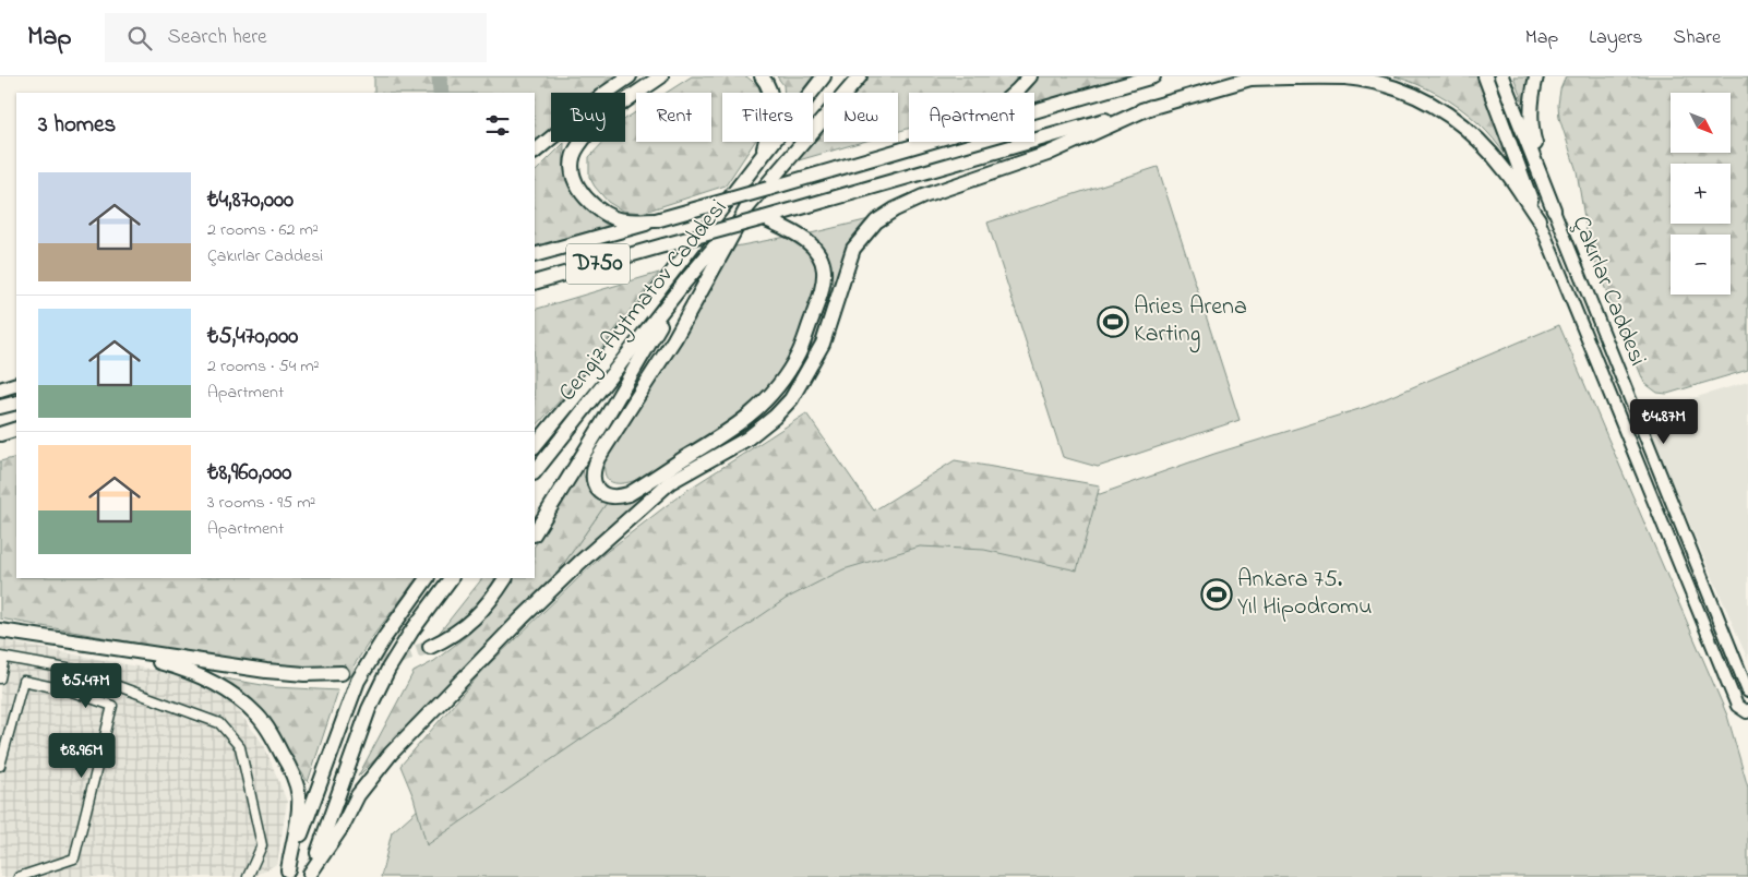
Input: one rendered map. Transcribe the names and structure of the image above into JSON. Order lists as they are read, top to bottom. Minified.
{"streets":{"highway":["D750","Cengiz Aytmatov Caddesi"],"main road":["Çakırlar Caddesi"]},"places":{"sports":["Aries Arena Karting","Ankara 75. Yıl Hipodromu"]},"north":"bottom right","page":{"header":"Map","search":"Search here","nav":["Map","Layers","Share"],"map_buttons":["+","−"],"chip":["Buy","Rent","Filters","New","Apartment"],"heading":"3 homes","list":[{"name":"₺4,870,000","note":"2 rooms · 62 m² · Çakırlar Caddesi"},{"name":"₺5,470,000","note":"2 rooms · 54 m² · Apartment"},{"name":"₺8,960,000","note":"3 rooms · 95 m² · Apartment"}],"price":["₺4.87M","₺5.47M","₺8.96M"]}}
